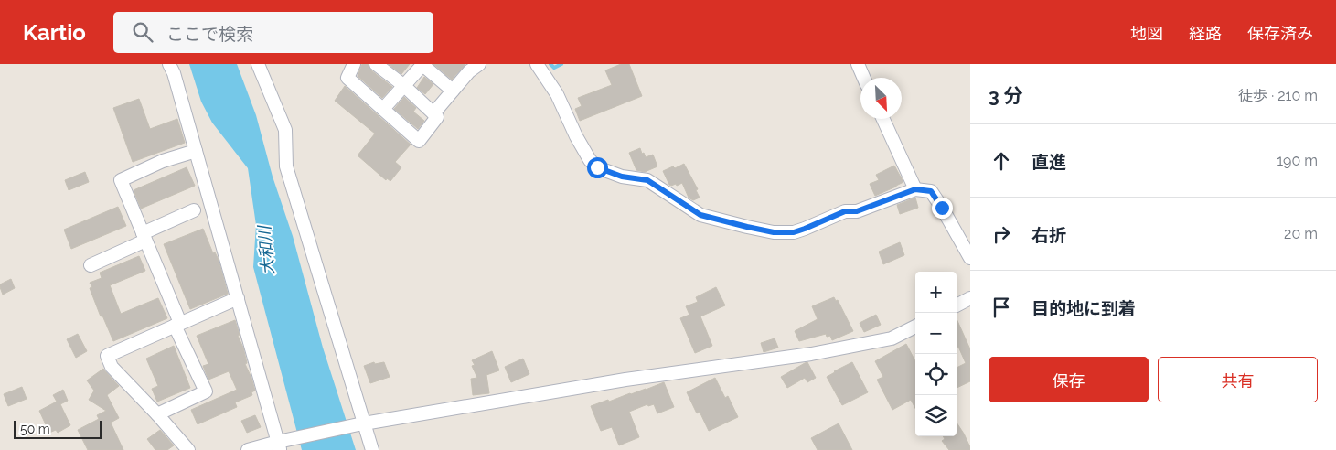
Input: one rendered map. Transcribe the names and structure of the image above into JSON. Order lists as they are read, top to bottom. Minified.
{"water":["大和川"],"scale_bar":"50 m","north":"bottom right","page":{"header":"Kartio","search":"ここで検索","nav":["地図","経路","保存済み"],"heading":["3 分","徒歩 · 210 m"],"list":[["直進","190 m"],["右折","20 m"],"目的地に到着"],"map_buttons":["+","−"],"buttons":["保存","共有"],"scale":"50 m"}}
